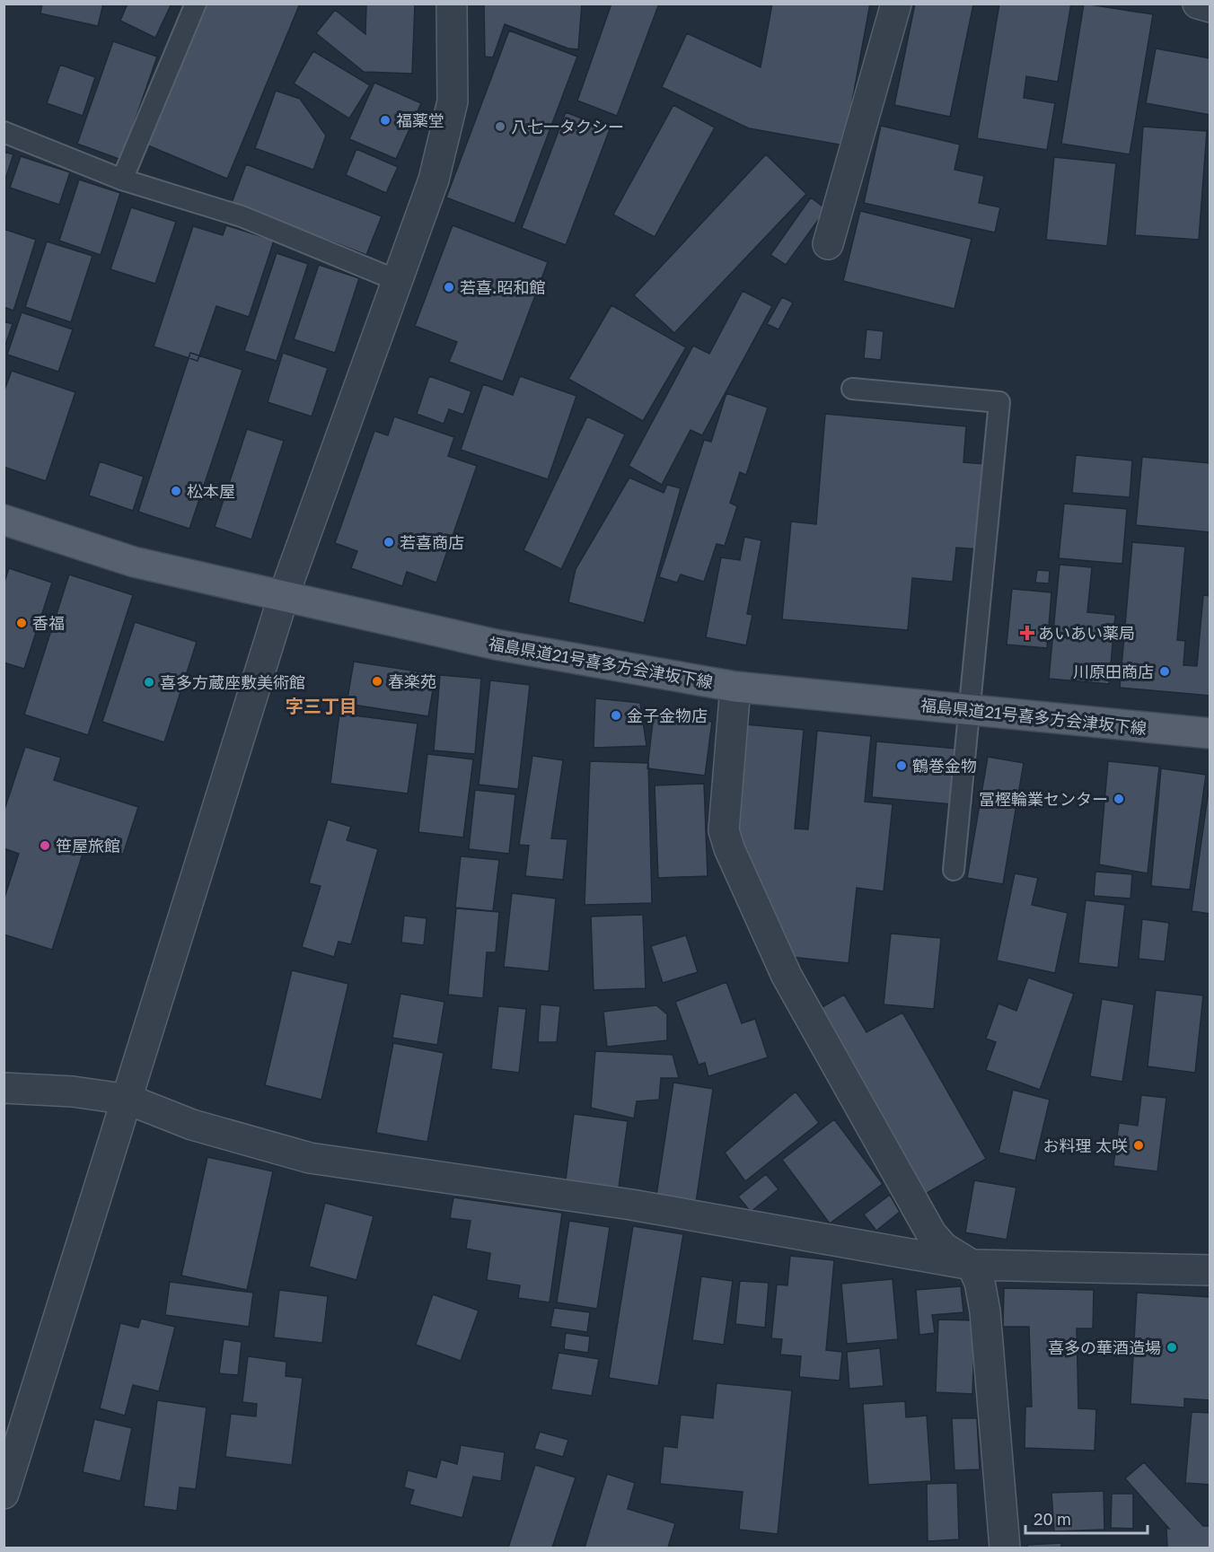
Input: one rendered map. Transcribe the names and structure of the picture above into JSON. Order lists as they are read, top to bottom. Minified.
{"streets":{"main road":["福島県道21号喜多方会津坂下線"]},"districts":["字三丁目"],"places":{"other":["福薬堂","八七一タクシー","若喜.昭和館","松本屋","若喜商店","香福","川原田商店","春楽苑","喜多方蔵座敷美術館","金子金物店","鶴巻金物","冨樫輪業センター","笹屋旅館","お料理 太咲","喜多の華酒造場"],"health":["あいあい薬局"]},"scale_bar":"20 m"}
